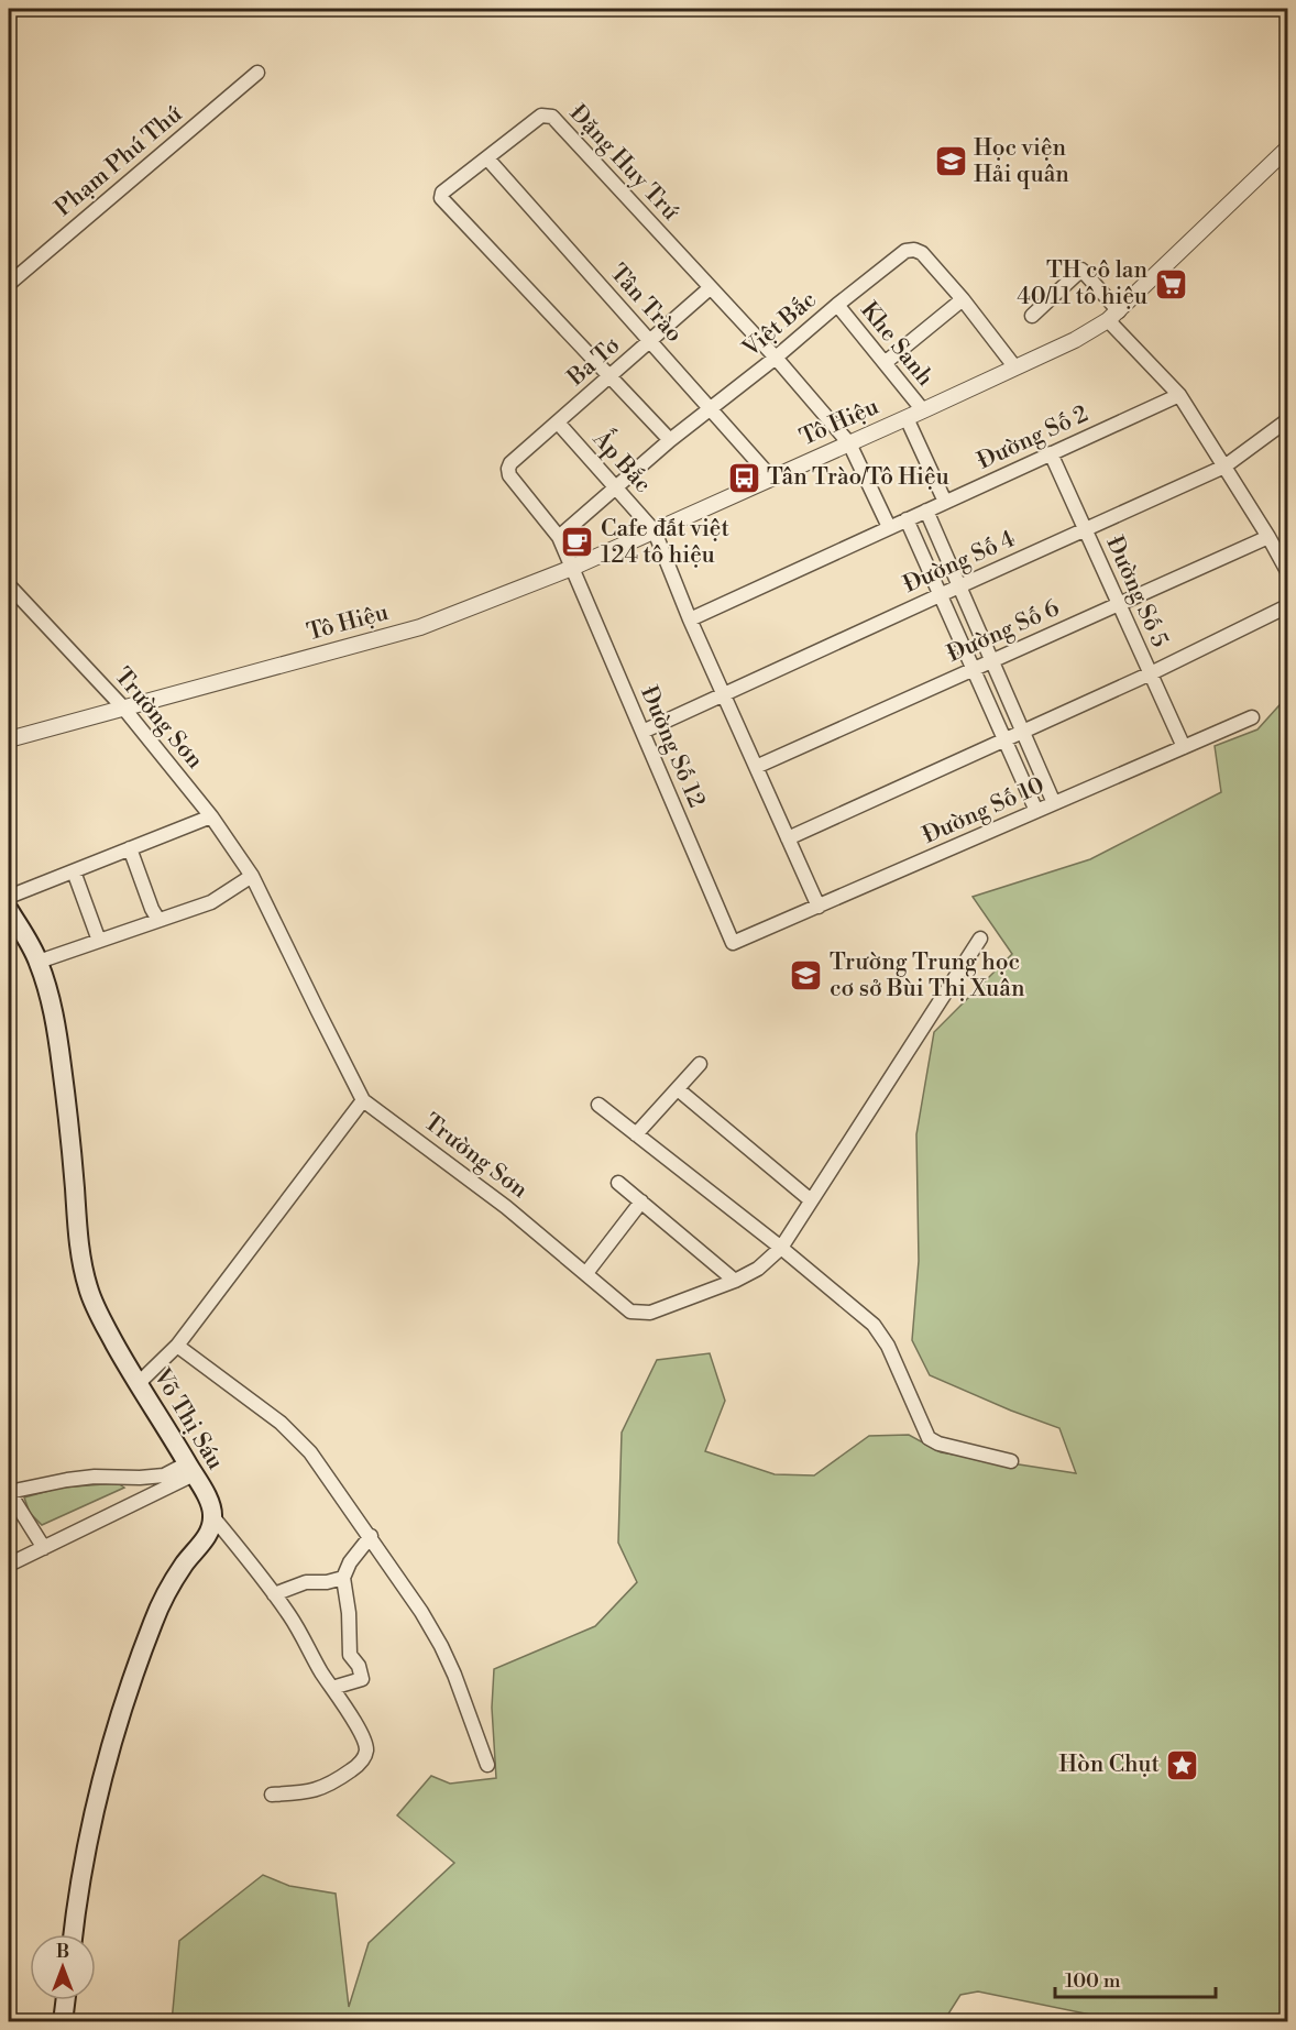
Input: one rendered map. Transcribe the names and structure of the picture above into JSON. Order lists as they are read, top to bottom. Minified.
{"streets":{"main road":["Võ Thị Sáu"],"street":["Phạm Phú Thứ","Đặng Huy Trứ","Tân Trào","Việt Bắc","Khe Sanh","Ba Tơ","Tô Hiệu","Đường Số 2","Ấp Bắc","Đường Số 4","Đường Số 5","Đường Số 6","Trường Sơn","Đường Số 12","Đường Số 10"]},"crossings":[["Đặng Huy Trứ","Tân Trào"],["Đặng Huy Trứ","Việt Bắc"],["Đặng Huy Trứ","Ba Tơ"],["Đặng Huy Trứ","Tô Hiệu"],["Đặng Huy Trứ","Đường Số 2"],["Tân Trào","Việt Bắc"],["Tân Trào","Ba Tơ"],["Tân Trào","Tô Hiệu"],["Việt Bắc","Khe Sanh"],["Việt Bắc","Tô Hiệu"],["Việt Bắc","Ấp Bắc"],["Việt Bắc","Đường Số 12"],["Khe Sanh","Tô Hiệu"],["Ba Tơ","Ấp Bắc"],["Ba Tơ","Đường Số 12"],["Tô Hiệu","Ấp Bắc"],["Tô Hiệu","Trường Sơn"],["Tô Hiệu","Đường Số 12"],["Đường Số 2","Ấp Bắc"],["Đường Số 2","Đường Số 5"],["Ấp Bắc","Đường Số 4"],["Ấp Bắc","Đường Số 6"],["Ấp Bắc","Đường Số 10"],["Đường Số 4","Đường Số 5"],["Đường Số 4","Đường Số 12"],["Đường Số 5","Đường Số 6"],["Đường Số 5","Đường Số 10"],["Đường Số 12","Đường Số 10"]],"places":{"school or university":["Học viện Hải quân","Trường Trung học cơ sở Bùi Thị Xuân"],"supermarket":["TH cô lan 40/11 tô hiệu"],"bus stop":["Tân Trào/Tô Hiệu"],"cafe":["Cafe đất việt 124 tô hiệu"],"place":["Hòn Chụt"]},"scale_bar":"100 m","north":"top"}
